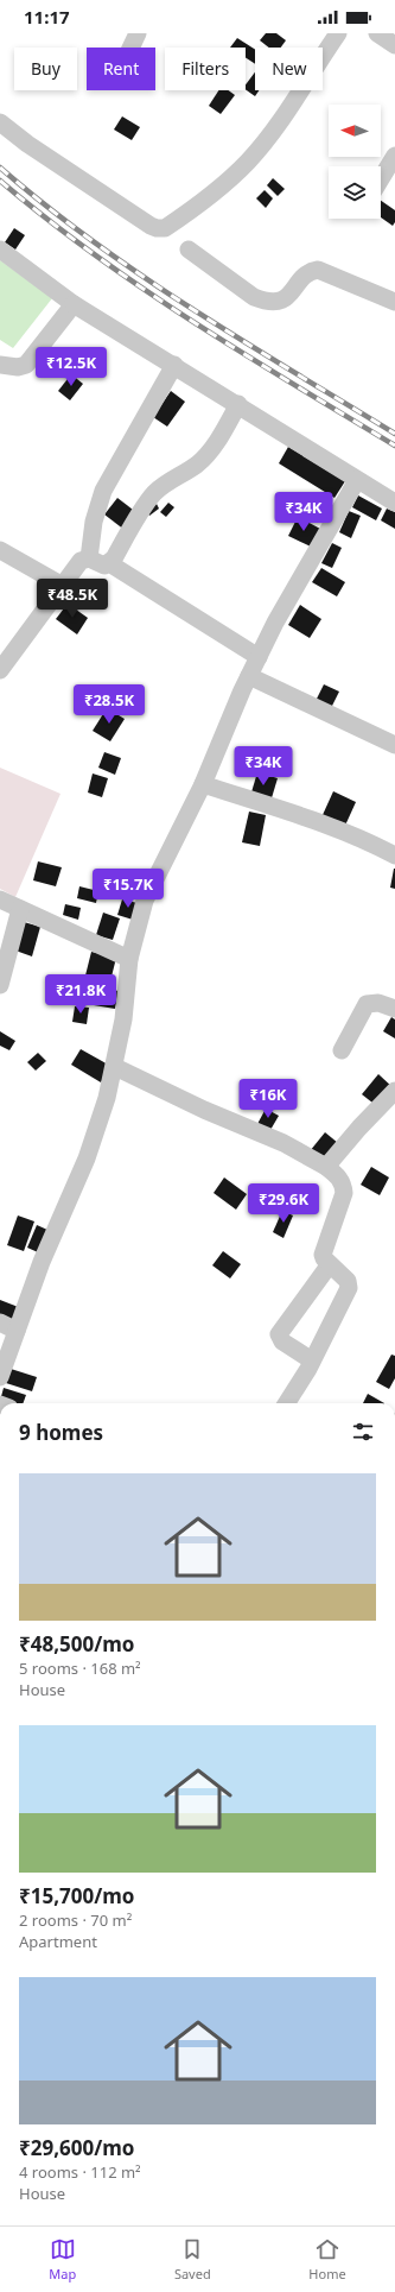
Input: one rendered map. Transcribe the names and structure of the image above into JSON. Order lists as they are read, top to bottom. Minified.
{"north":"left","page":{"status":"11:17","chip":["Buy","Rent","Filters","New"],"price":["₹12.5K","₹34K","₹48.5K","₹28.5K","₹34K","₹15.7K","₹21.8K","₹16K","₹29.6K"],"heading":"9 homes","list":[{"name":"₹48,500/mo","note":"5 rooms · 168 m² · House"},{"name":"₹15,700/mo","note":"2 rooms · 70 m² · Apartment"},{"name":"₹29,600/mo","note":"4 rooms · 112 m² · House"}],"tabs":["Map","Saved","Home"]}}
